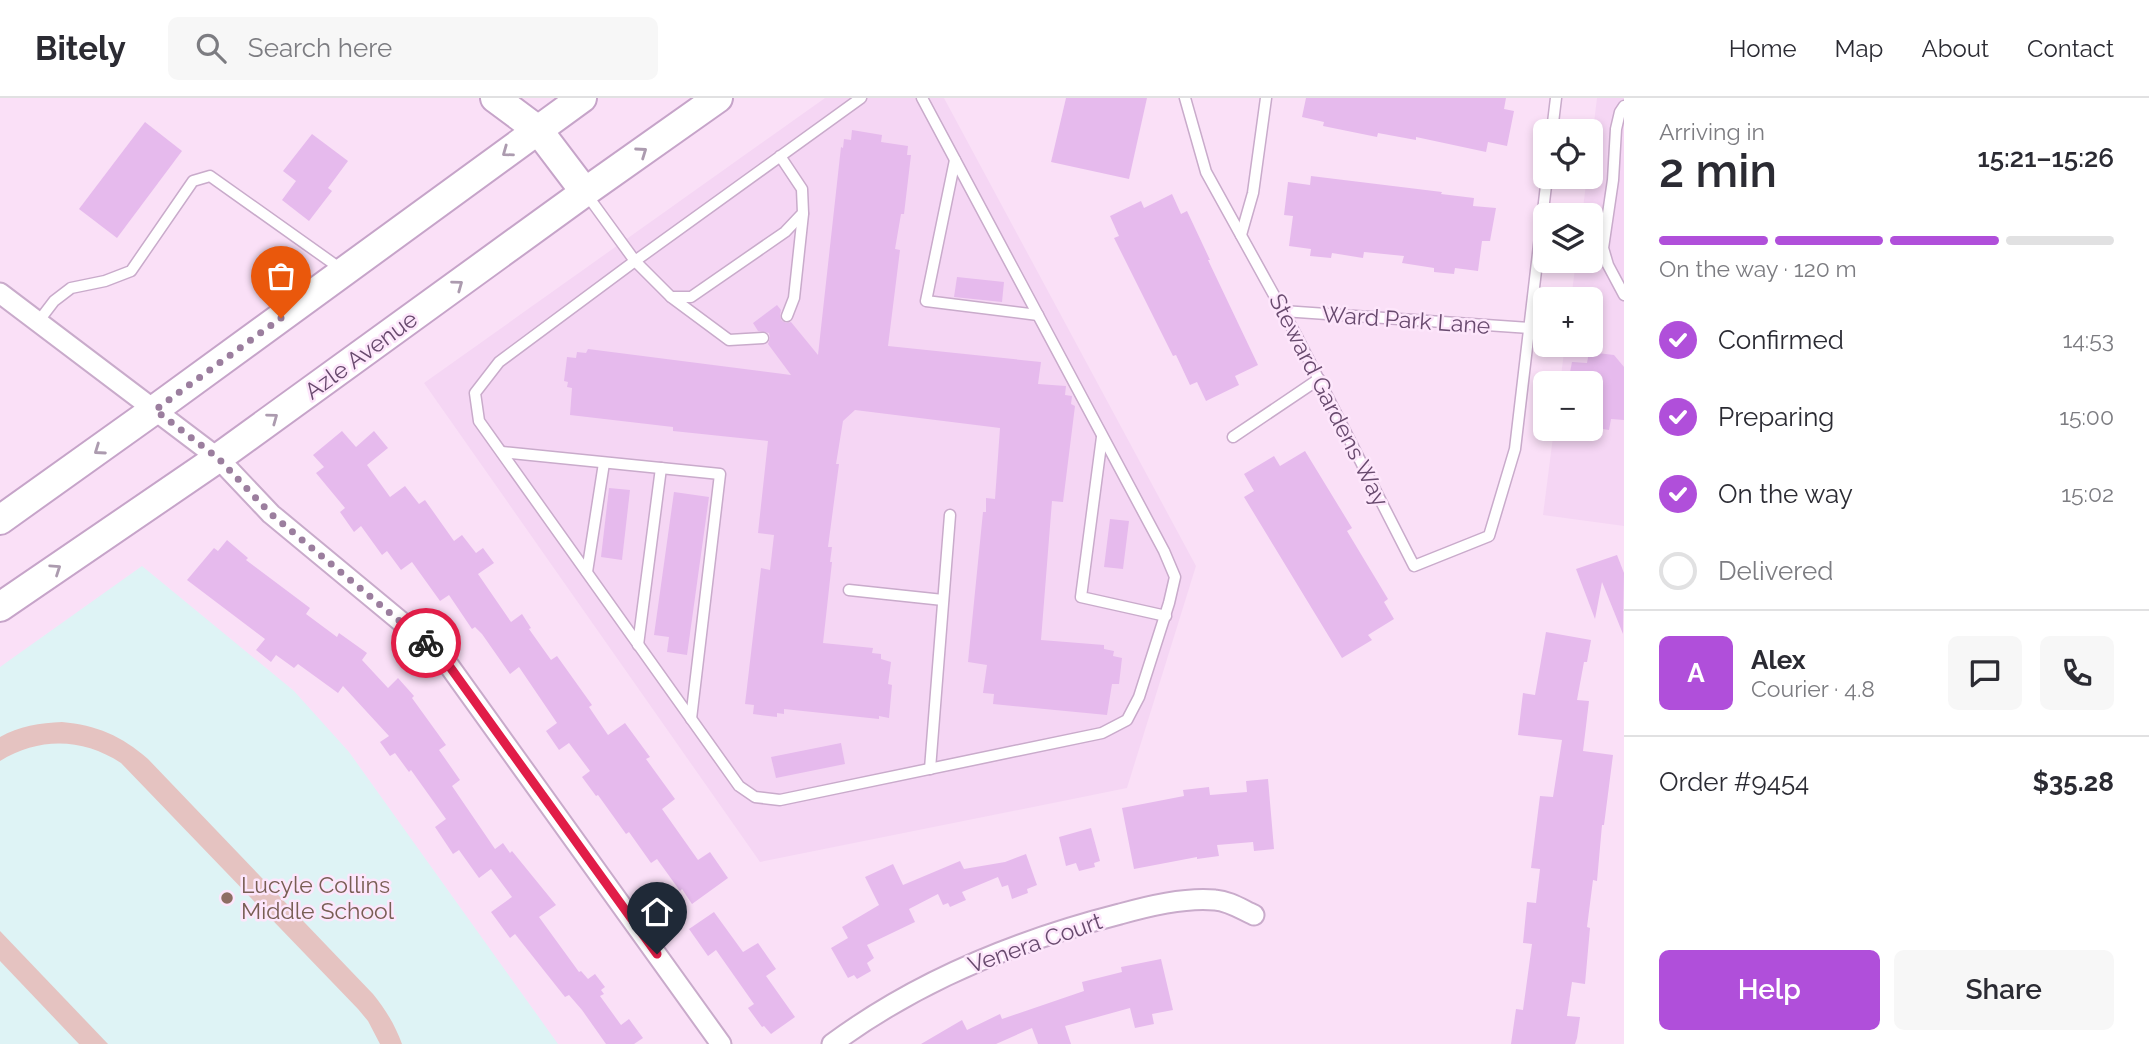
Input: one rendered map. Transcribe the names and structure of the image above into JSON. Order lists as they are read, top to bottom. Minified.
{"streets":{"main road":["Azle Avenue"],"street":["Venera Court"],"lane":["Ward Park Lane","Steward Gardens Way"]},"crossings":[["Ward Park Lane","Steward Gardens Way"]],"places":["Lucyle Collins Middle School"],"page":{"header":"Bitely","search":"Search here","nav":["Home","Map","About","Contact"],"heading":["2 min","Arriving in","15:21–15:26"],"panel":["Alex","Courier · 4.8","Order #9454","$35.28"],"map_buttons":["+","−"],"bar":"On the way · 120 m","list":[["Confirmed","14:53"],["Preparing","15:00"],["On the way","15:02"],"Delivered"],"round":"A","buttons":["Help","Share"]}}
